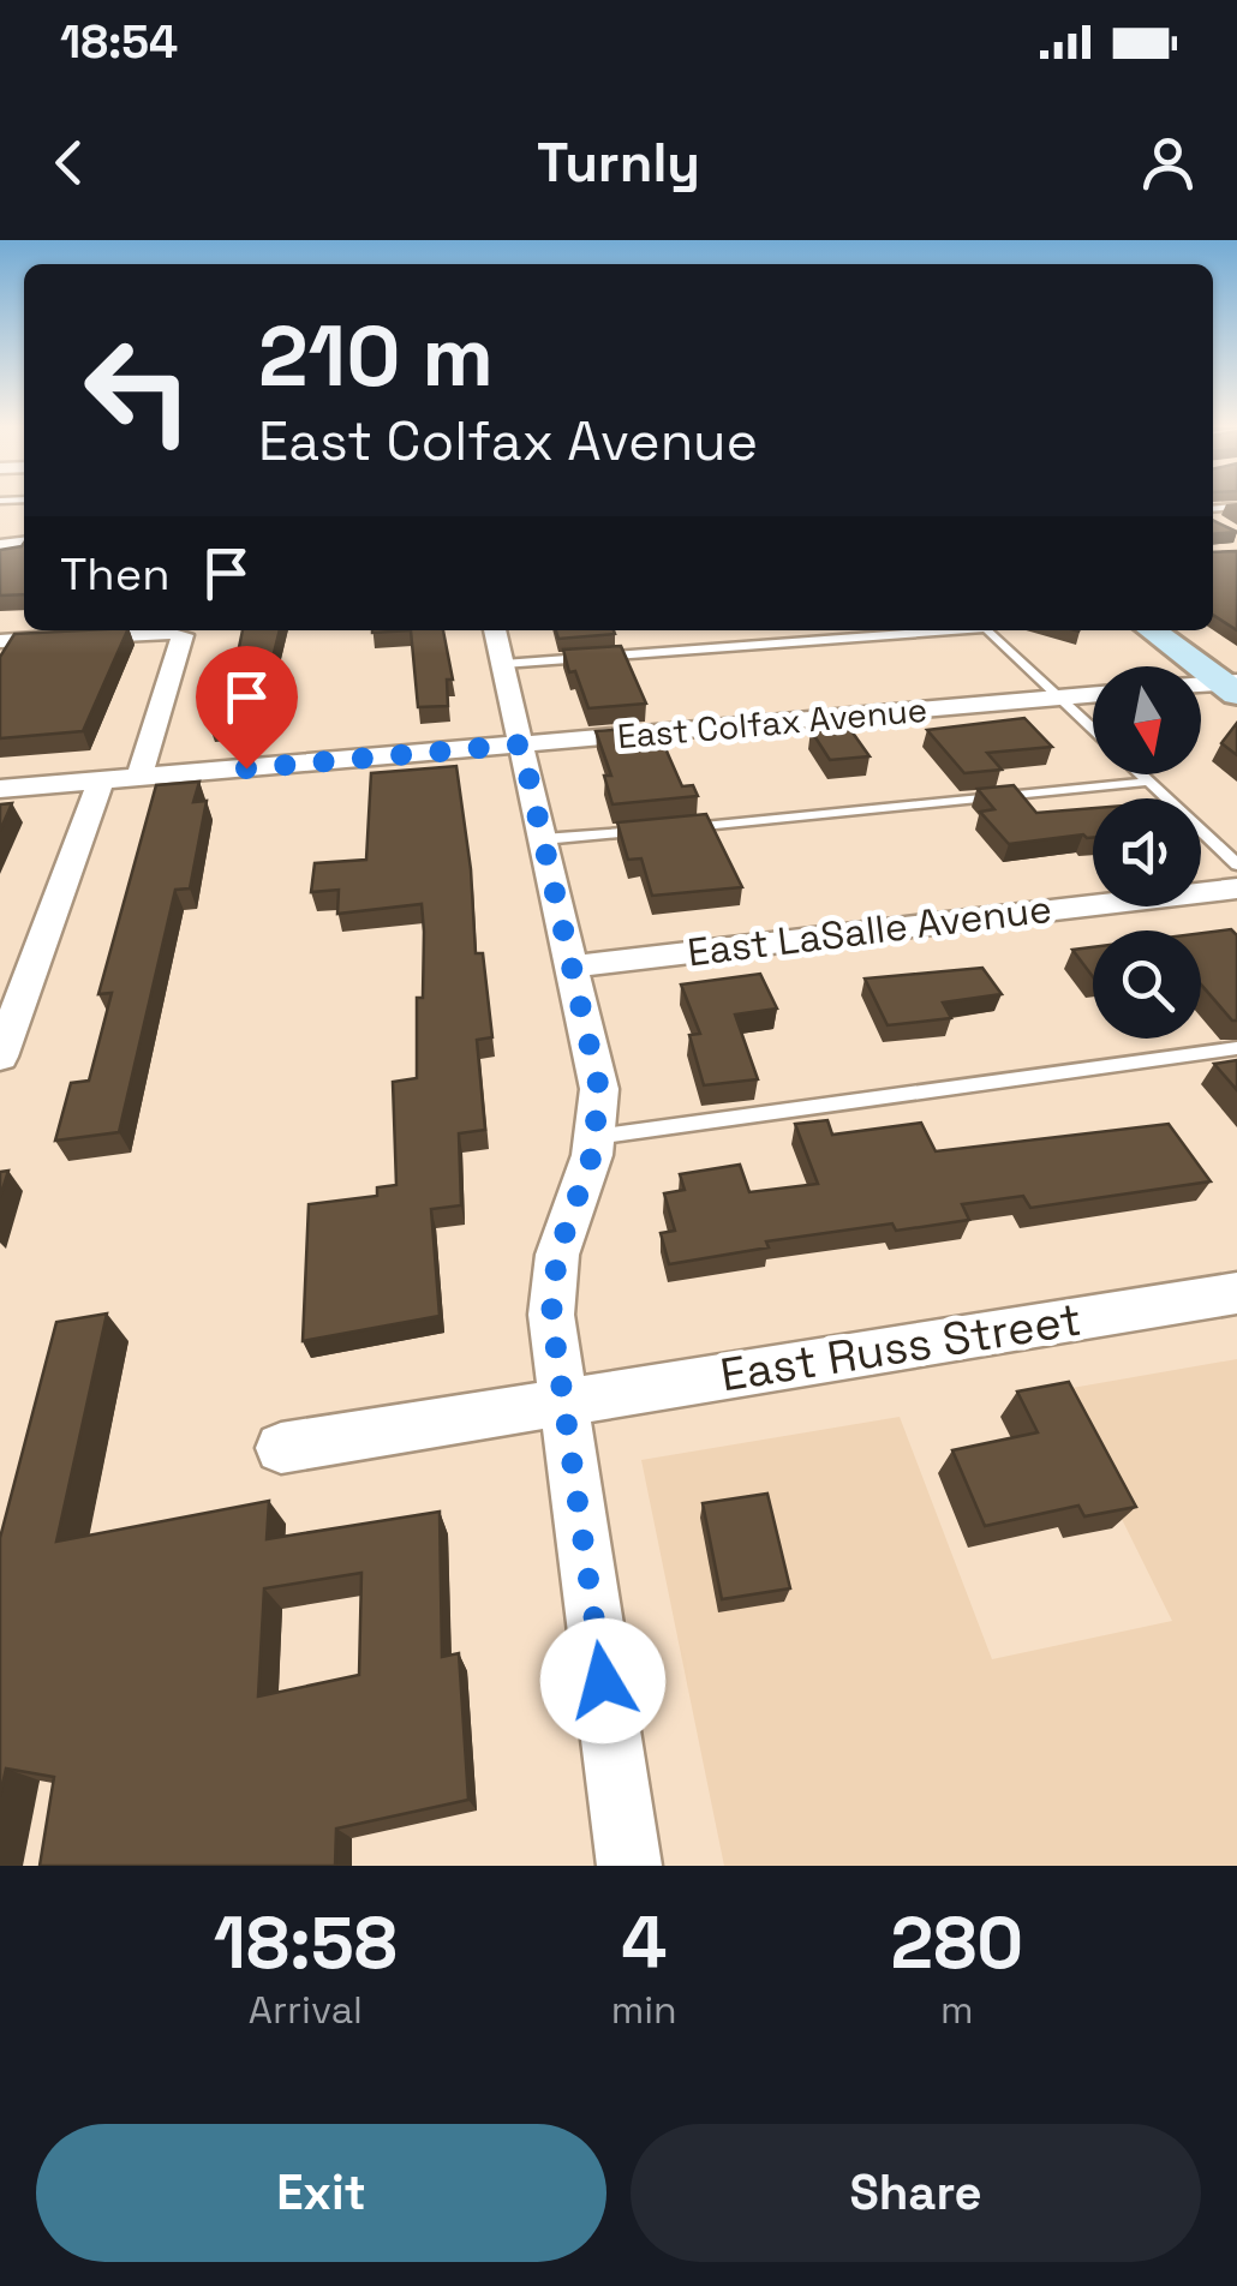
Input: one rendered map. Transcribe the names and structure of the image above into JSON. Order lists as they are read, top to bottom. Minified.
{"streets":{"street":["East Colfax Avenue","East LaSalle Avenue","East Russ Street"]},"north":"bottom","page":{"status":"18:54","header":"Turnly","turn":["210 m","East Colfax Avenue"],"then":"Then","eta":["18:58","Arrival","4","min","280","m"],"buttons":["Exit","Share"]}}
